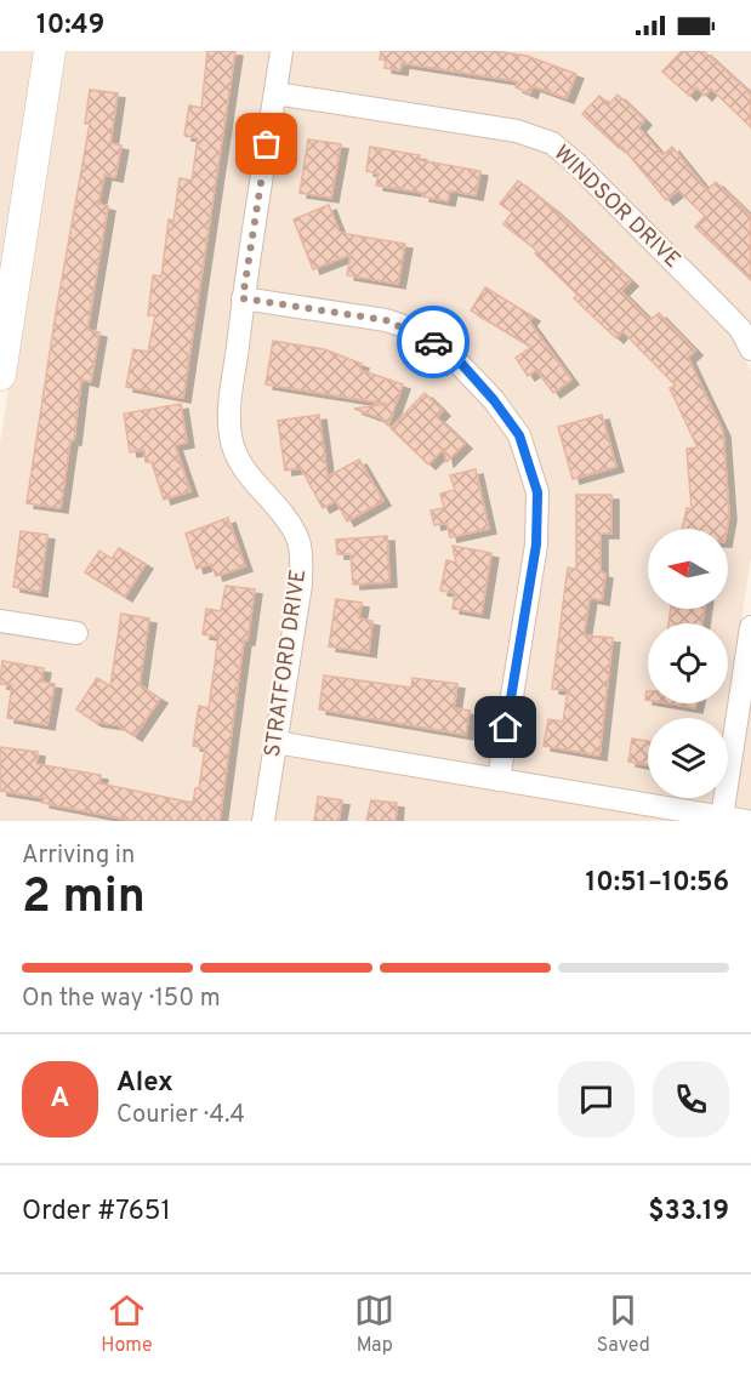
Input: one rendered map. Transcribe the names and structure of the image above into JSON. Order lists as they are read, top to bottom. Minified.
{"streets":{"street":["WINDSOR DRIVE","STRATFORD DRIVE"]},"crossings":[["WINDSOR DRIVE","STRATFORD DRIVE"]],"north":"left","page":{"status":"10:49","heading":["2 min","Arriving in","10:51–10:56"],"panel":["Alex","Courier · 4.4","Order #7651","$33.19"],"bar":"On the way · 150 m","round":"A","tabs":["Home","Map","Saved"]}}
